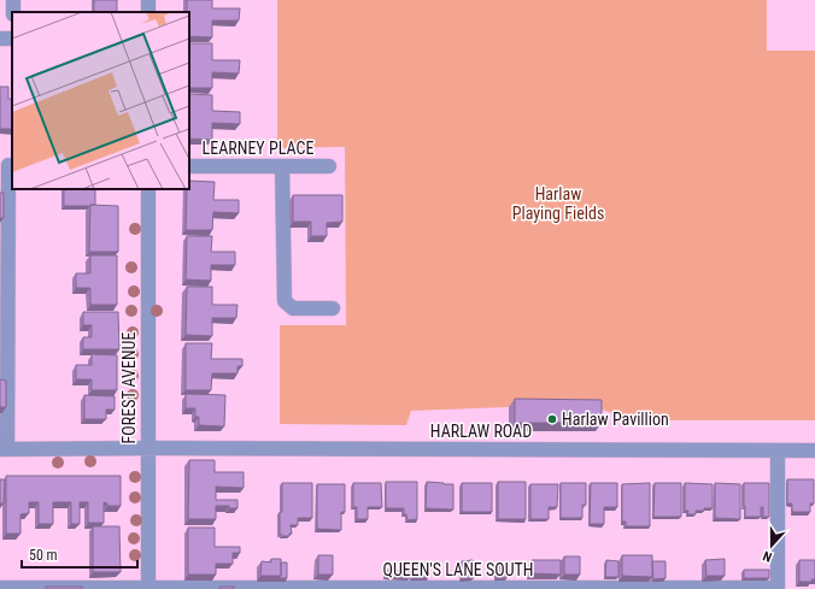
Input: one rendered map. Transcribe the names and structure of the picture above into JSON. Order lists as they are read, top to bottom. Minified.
{"streets":{"street":["LEARNEY PLACE","FOREST AVENUE","HARLAW ROAD","QUEEN'S LANE SOUTH"]},"crossings":[["FOREST AVENUE","HARLAW ROAD"],["FOREST AVENUE","QUEEN'S LANE SOUTH"],["HARLAW ROAD","QUEEN'S LANE SOUTH"]],"parks":["Harlaw Playing Fields"],"places":["Harlaw Pavillion"],"scale_bar":"50 m","north":"bottom"}
